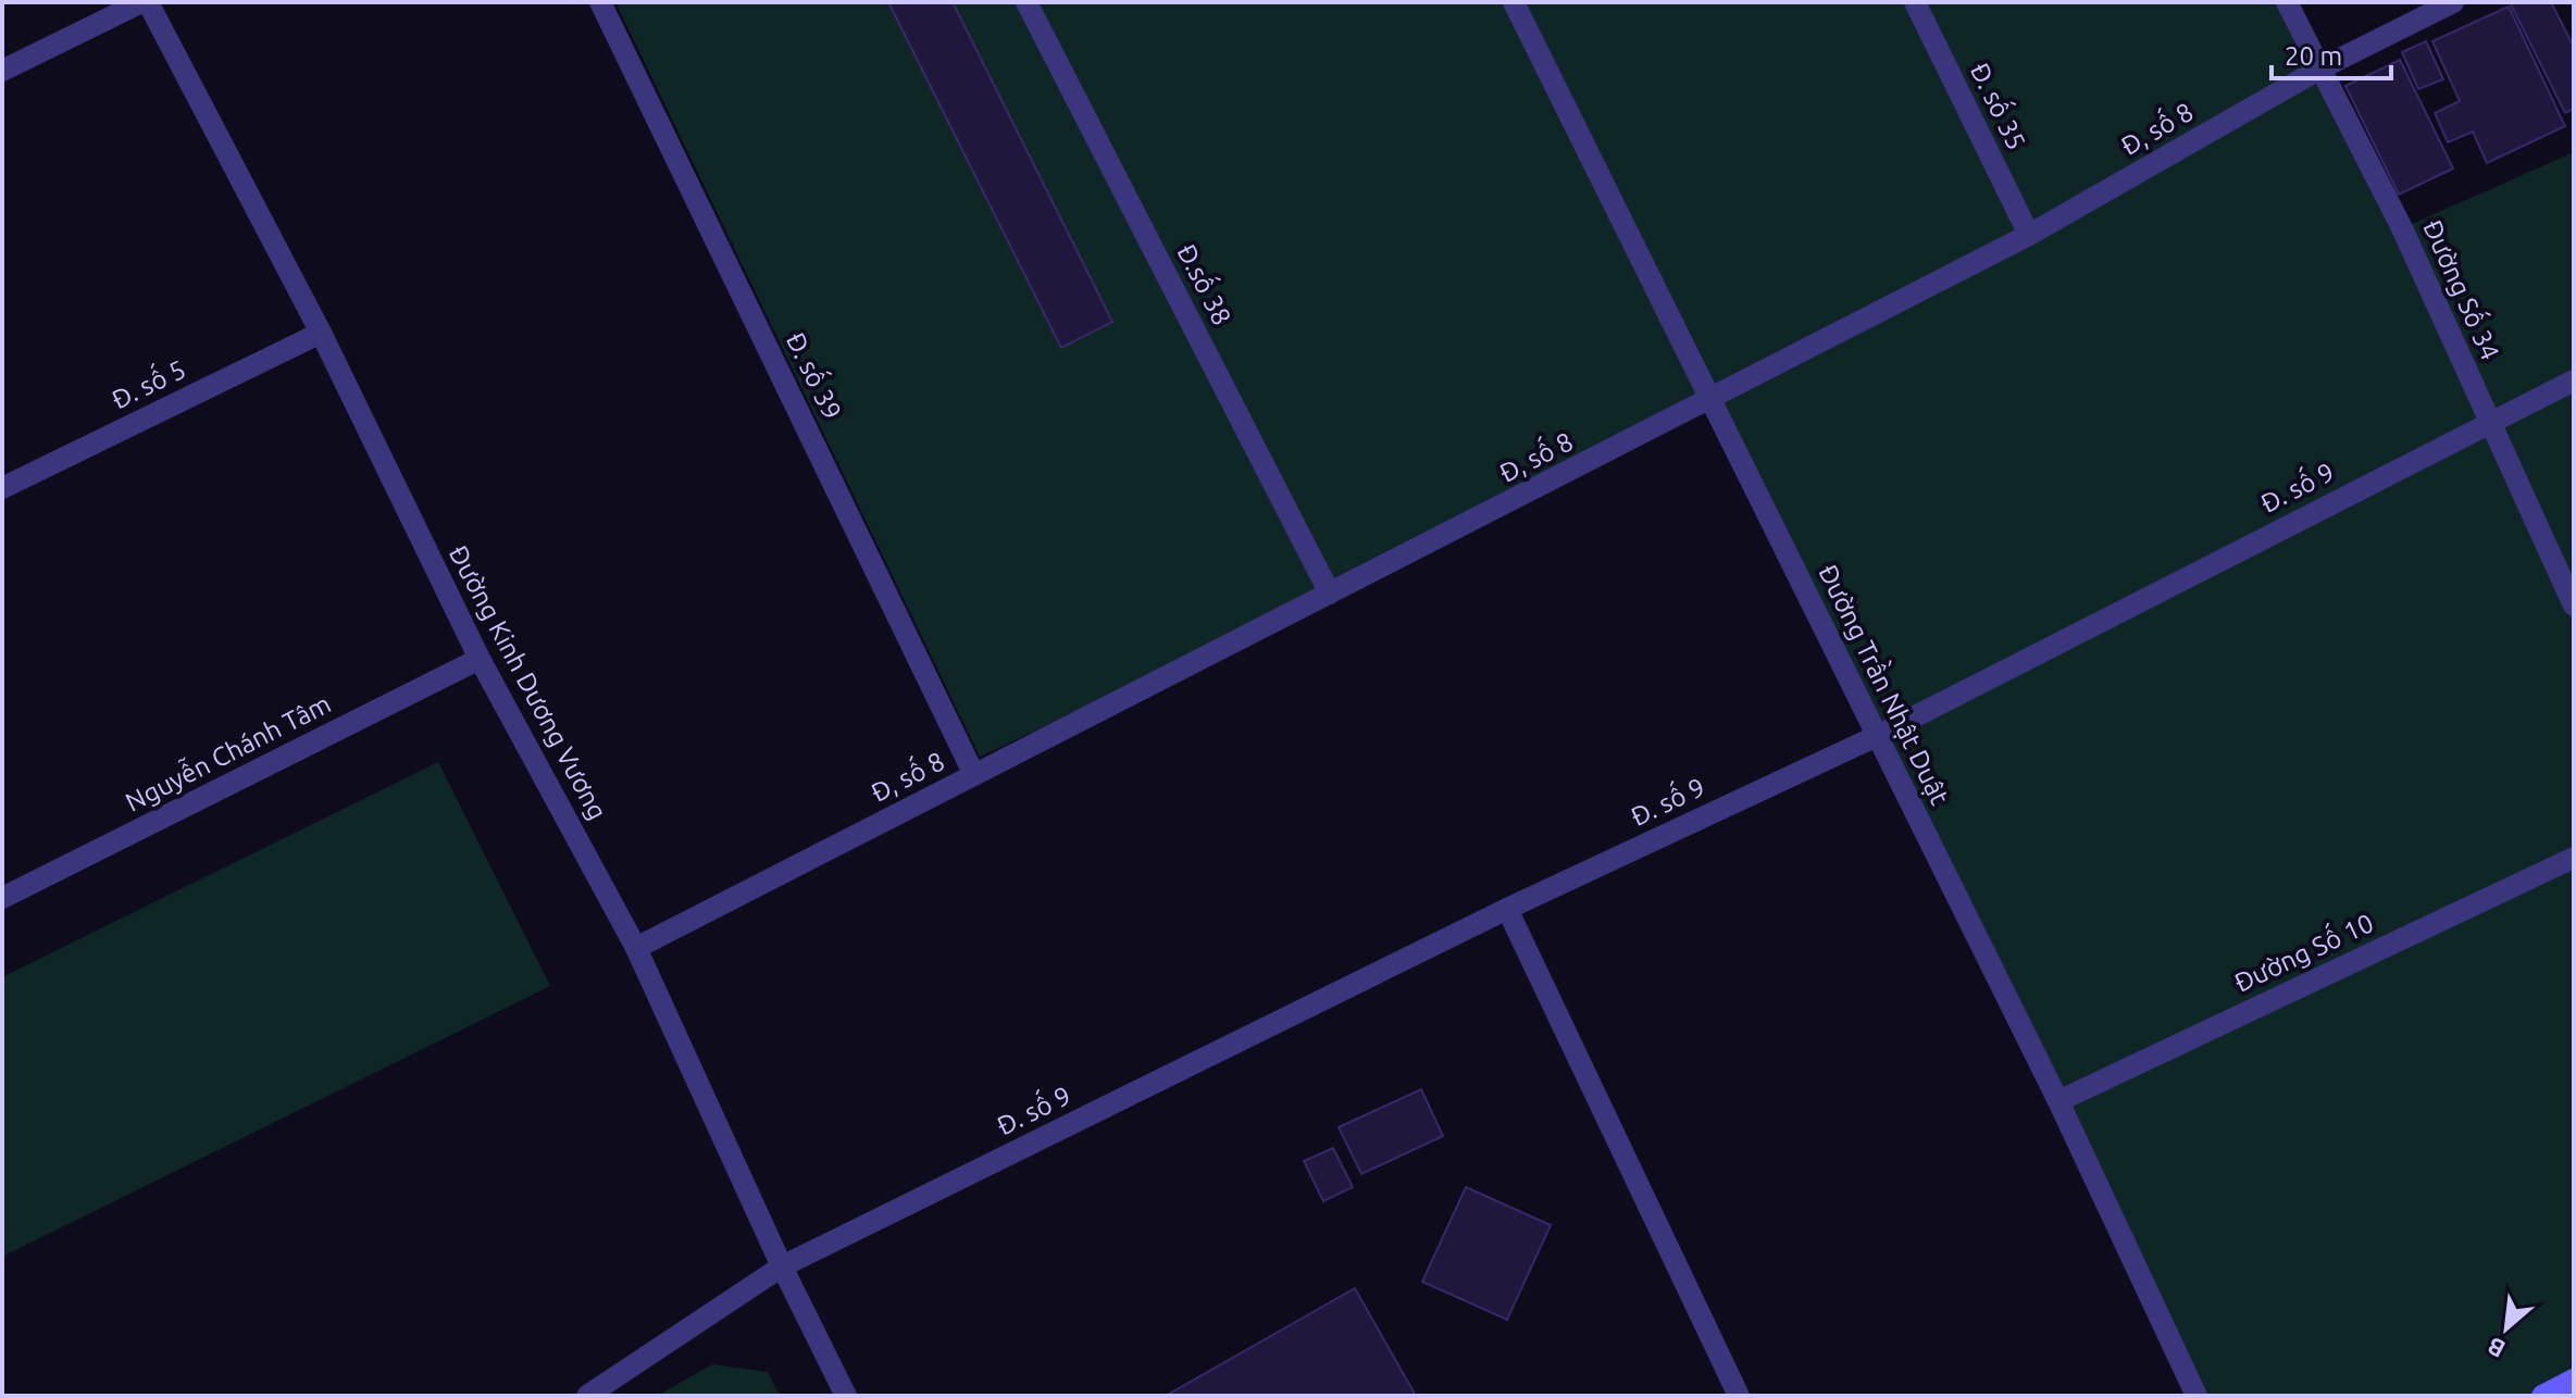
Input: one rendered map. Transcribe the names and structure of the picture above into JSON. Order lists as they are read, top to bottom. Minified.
{"streets":{"street":["Đ. số 35","Đ, số 8","Đ.số 38","Đường Số 34","Đ. số 39","Đ. số 5","Đ. số 9","Đường Kinh Dương Vương","Đường Trần Nhật Duật","Nguyễn Chánh Tâm","Đường Số 10"]},"crossings":[["Đ. số 35","Đ, số 8"],["Đ, số 8","Đ.số 38"],["Đ, số 8","Đường Số 34"],["Đ, số 8","Đ. số 39"],["Đ, số 8","Đường Kinh Dương Vương"],["Đ, số 8","Đường Trần Nhật Duật"],["Đường Số 34","Đ. số 9"],["Đ. số 5","Đường Kinh Dương Vương"],["Đ. số 9","Đường Kinh Dương Vương"],["Đ. số 9","Đường Trần Nhật Duật"],["Đường Kinh Dương Vương","Nguyễn Chánh Tâm"],["Đường Trần Nhật Duật","Đường Số 10"]],"scale_bar":"20 m","north":"bottom left"}
